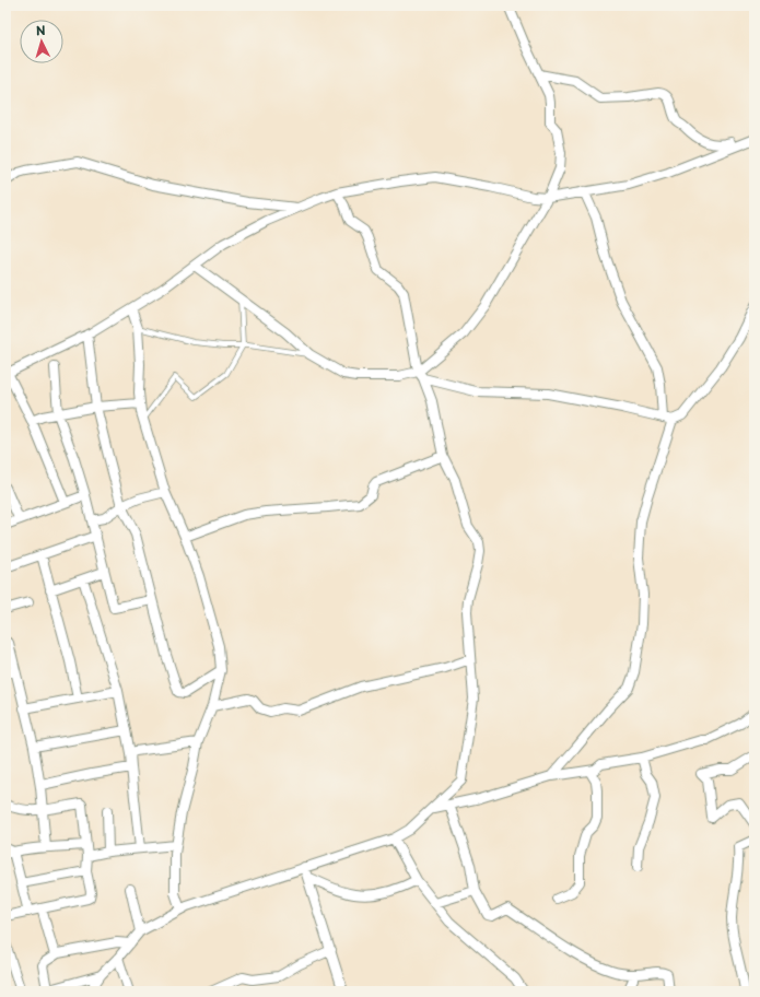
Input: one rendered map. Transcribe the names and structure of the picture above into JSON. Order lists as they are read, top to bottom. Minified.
{"north":"top"}
